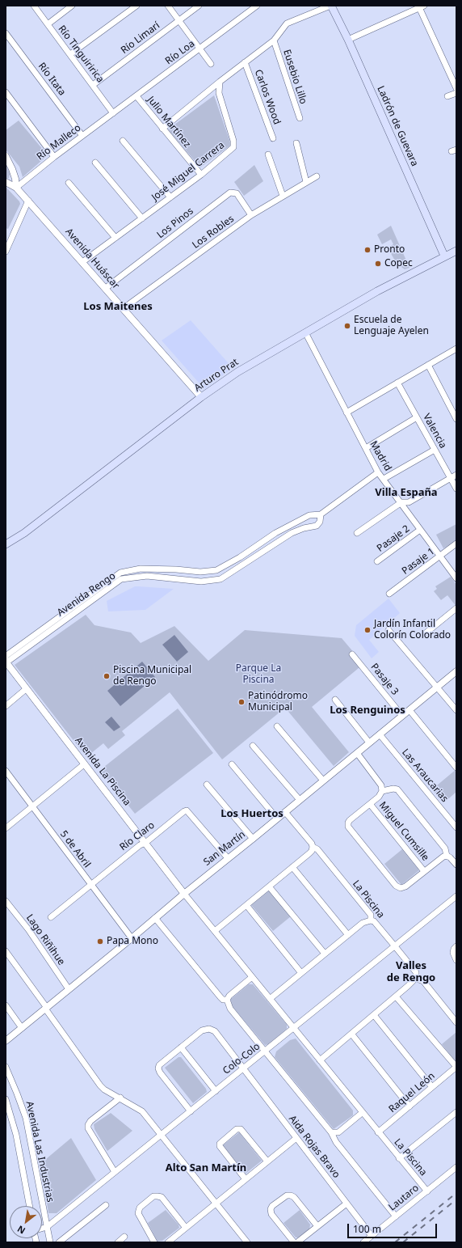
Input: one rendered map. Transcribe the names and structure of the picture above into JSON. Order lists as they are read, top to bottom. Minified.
{"streets":{"main road":["Ladrón de Guevara","Arturo Prat"],"street":["Río Limarí","Río Loa","Río Tinguiririca","Eusebio Lillo","Río Itata","Carlos Wood","Julio Martínez","Río Malleco","José Miguel Carrera","Los Pinos","Los Robles","Avenida Huáscar","Valencia","Madrid","Pasaje 2","Pasaje 1","Avenida Rengo","Pasaje 3","Avenida La Piscina","Las Araucarias","Miguel Cumsille","Río Claro","San Martín","5 de Abril","La Piscina","Lago Riñihue","Colo-Colo","Raquel León","Aida Rojas Bravo","Avenida Las Industrias","Lautaro"]},"crossings":[["Río Limarí","Río Tinguiririca"],["Río Loa","Río Tinguiririca"],["Río Loa","Julio Martínez"],["Río Loa","Río Malleco"],["Río Tinguiririca","Río Malleco"],["Río Itata","Río Malleco"],["Julio Martínez","José Miguel Carrera"],["Ladrón de Guevara","Arturo Prat"],["Río Malleco","Avenida Huáscar"],["José Miguel Carrera","Avenida Huáscar"],["Los Pinos","Los Robles"],["Los Pinos","Avenida Huáscar"],["Los Robles","Avenida Huáscar"],["Avenida Huáscar","Arturo Prat"],["Arturo Prat","Madrid"],["Madrid","Pasaje 2"],["Madrid","Pasaje 1"],["Madrid","Avenida Rengo"],["Avenida Rengo","Avenida La Piscina"],["Pasaje 3","San Martín"],["Avenida La Piscina","Río Claro"],["Avenida La Piscina","San Martín"],["Avenida La Piscina","La Piscina"],["Las Araucarias","San Martín"],["Río Claro","San Martín"],["Río Claro","5 de Abril"],["San Martín","5 de Abril"],["San Martín","La Piscina"],["San Martín","Lago Riñihue"],["La Piscina","Colo-Colo"],["La Piscina","Raquel León"],["La Piscina","Lautaro"],["Colo-Colo","Aida Rojas Bravo"],["Colo-Colo","Avenida Las Industrias"],["Aida Rojas Bravo","Lautaro"]],"districts":["Los Maitenes","Villa España","Los Renguinos","Los Huertos","Valles de Rengo","Alto San Martín"],"parks":["Parque La Piscina"],"places":["Pronto","Copec","Escuela de Lenguaje Ayelen","Jardín Infantil Colorín Colorado","Piscina Municipal de Rengo","Patinódromo Municipal","Papa Mono"],"scale_bar":"100 m","north":"bottom left"}
